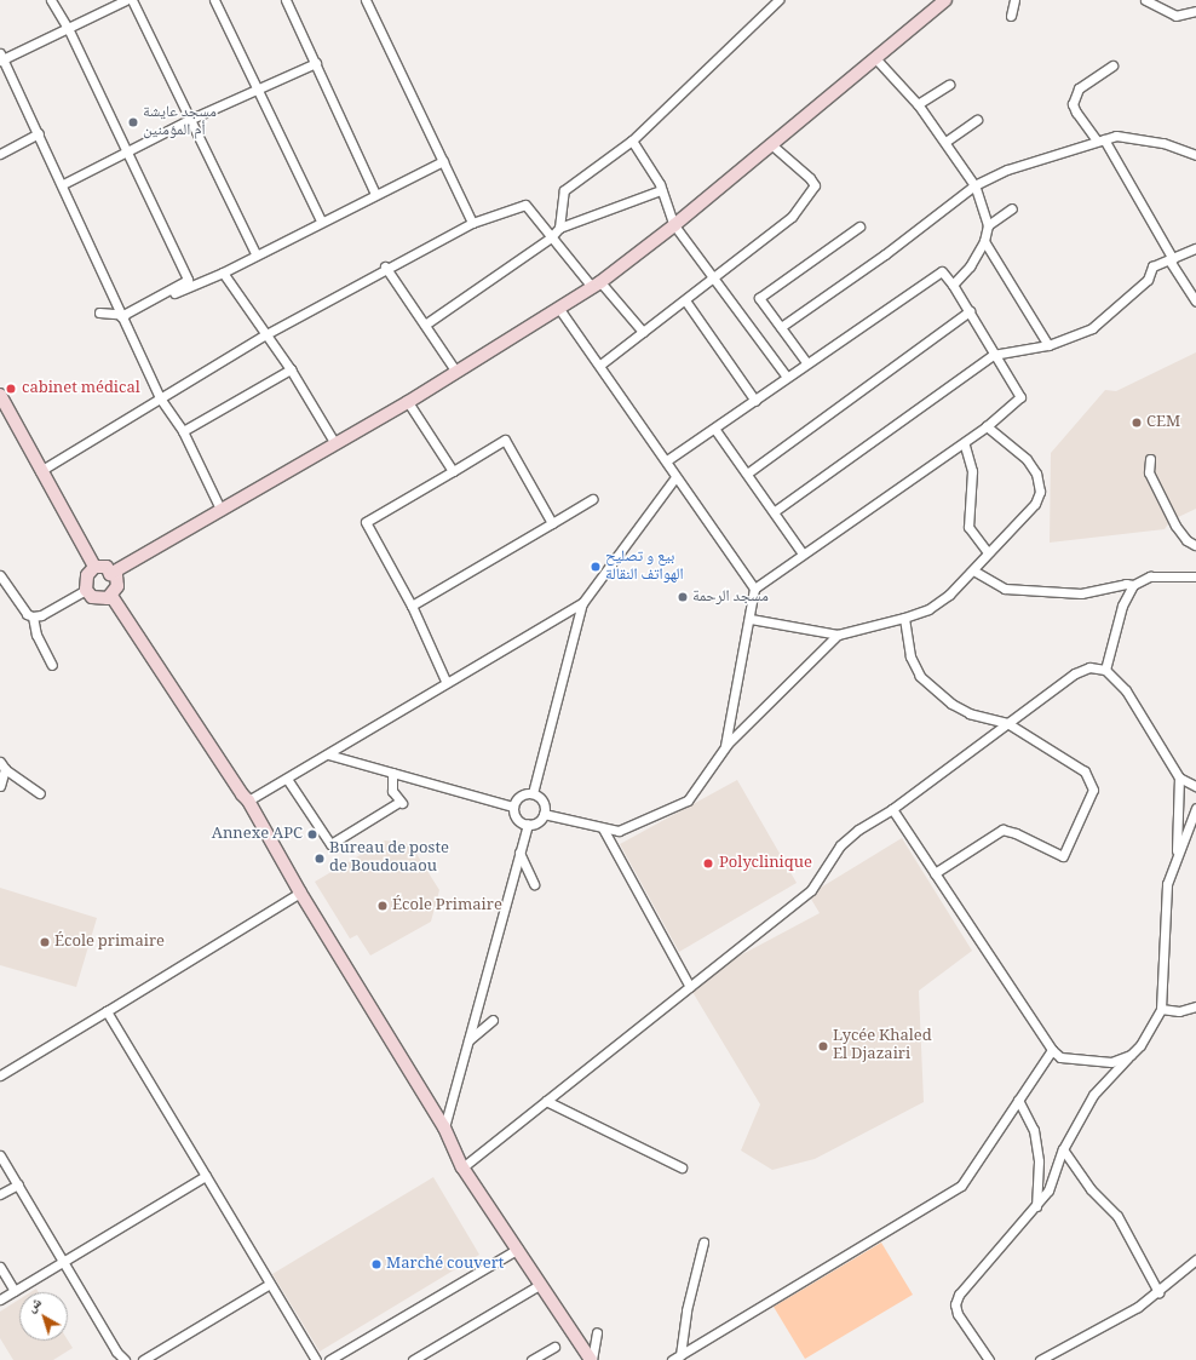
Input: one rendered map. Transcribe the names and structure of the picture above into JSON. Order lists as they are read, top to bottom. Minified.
{"places":["مسجد عايشة أم المؤمنين","cabinet médical","CEM","بيع و تصليح الهواتف النقالة","مسجد الرحمة","Annexe APC","Bureau de poste de Boudouaou","Polyclinique","École Primaire","École primaire","Lycée Khaled El Djazairi","Marché couvert"],"north":"top left"}
